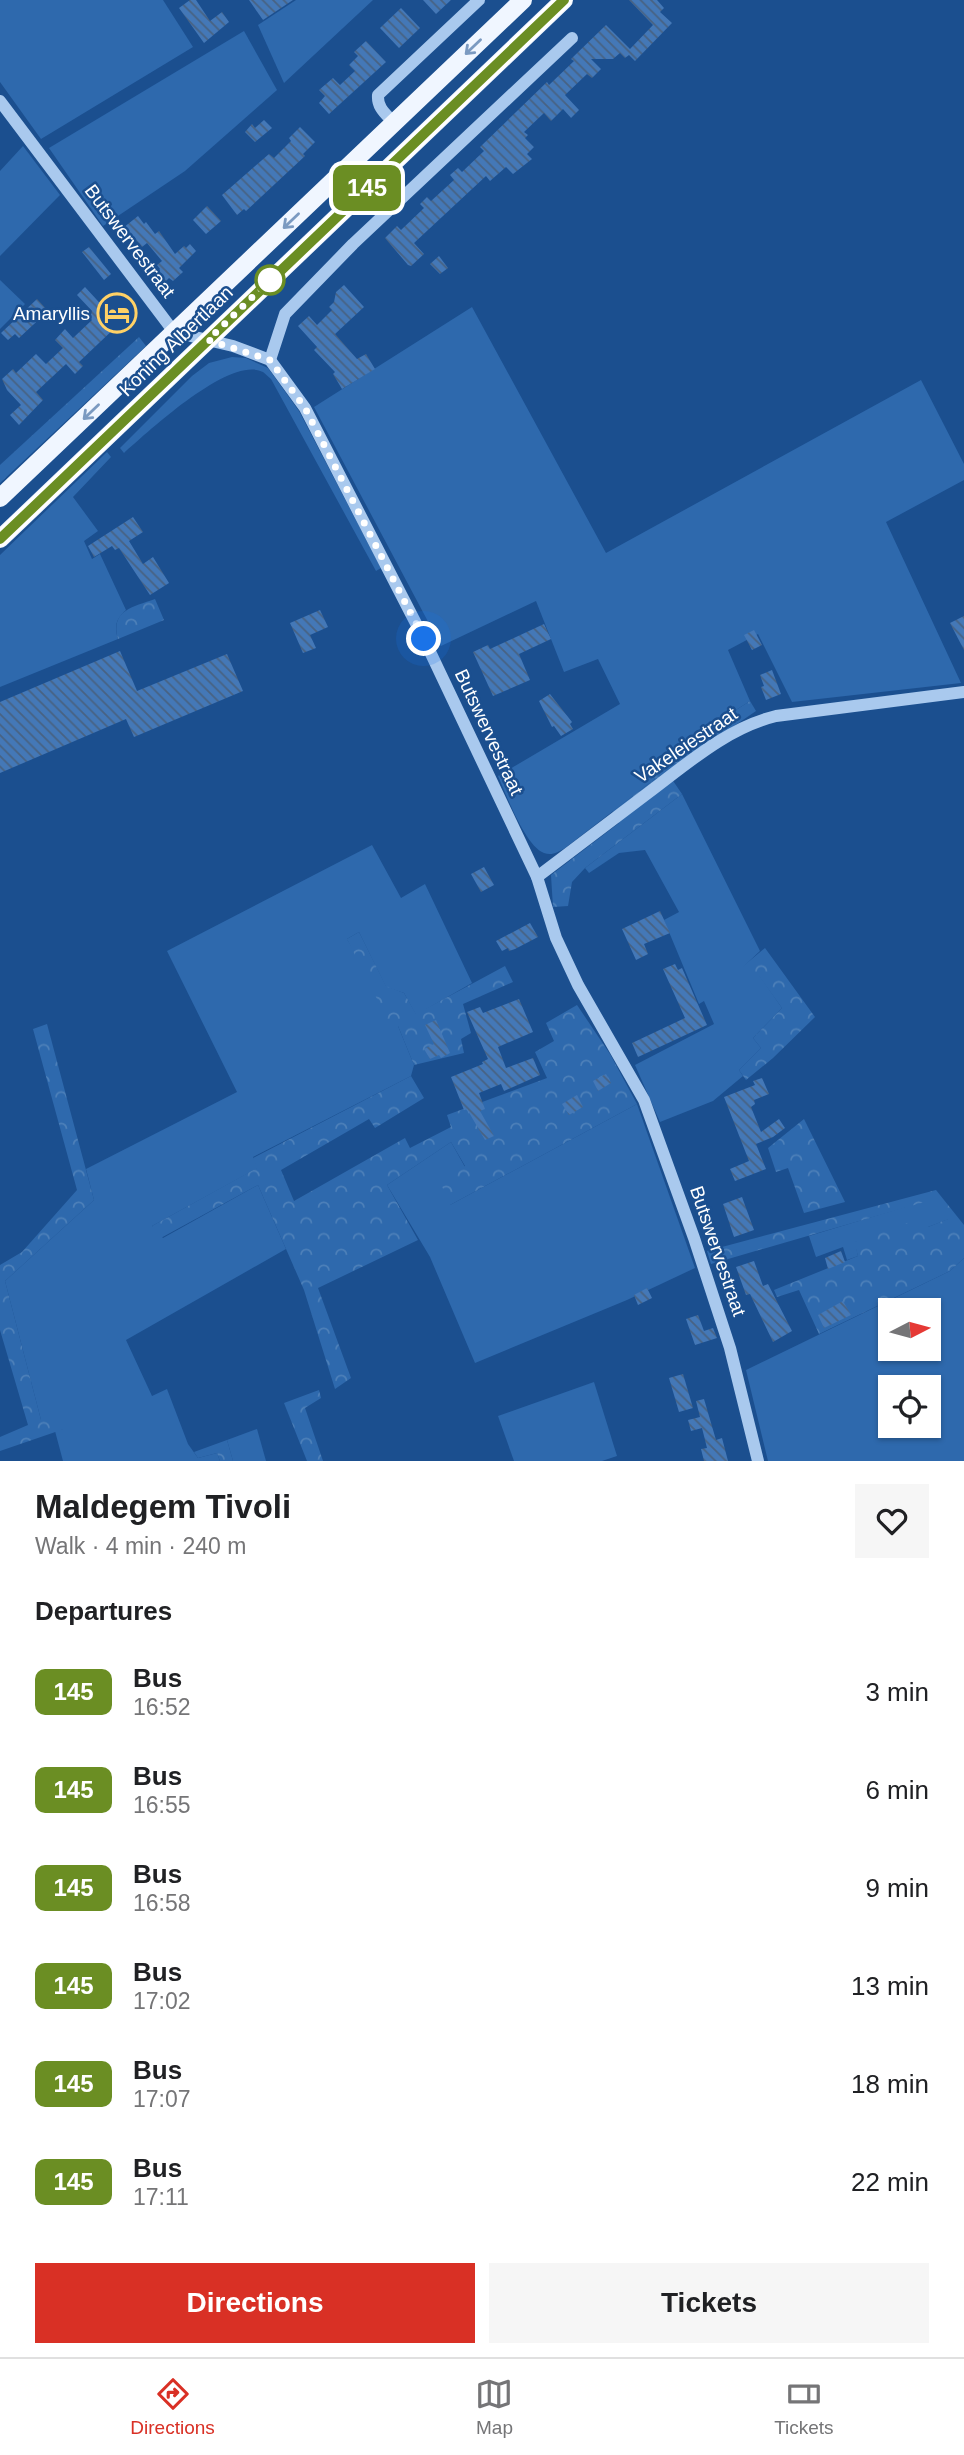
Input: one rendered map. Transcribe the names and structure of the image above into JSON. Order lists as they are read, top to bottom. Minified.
{"streets":{"main road":["Koning Albertlaan"],"street":["Butswervestraat","Vakeleiestraat"]},"crossings":[["Butswervestraat","Koning Albertlaan"],["Butswervestraat","Vakeleiestraat"]],"places":{"hotel":["Amaryllis"]},"lines":["bus line 145"],"north":"right","page":{"on_map":"145","heading":[["Maldegem Tivoli","Walk · 4 min · 240 m"],"Departures"],"list":[{"mark":"145","name":"Bus","note":"16:52","value":"3 min"},{"mark":"145","name":"Bus","note":"16:55","value":"6 min"},{"mark":"145","name":"Bus","note":"16:58","value":"9 min"},{"mark":"145","name":"Bus","note":"17:02","value":"13 min"},{"mark":"145","name":"Bus","note":"17:07","value":"18 min"},{"mark":"145","name":"Bus","note":"17:11","value":"22 min"}],"buttons":["Directions","Tickets"],"tabs":["Directions","Map","Tickets"]}}
